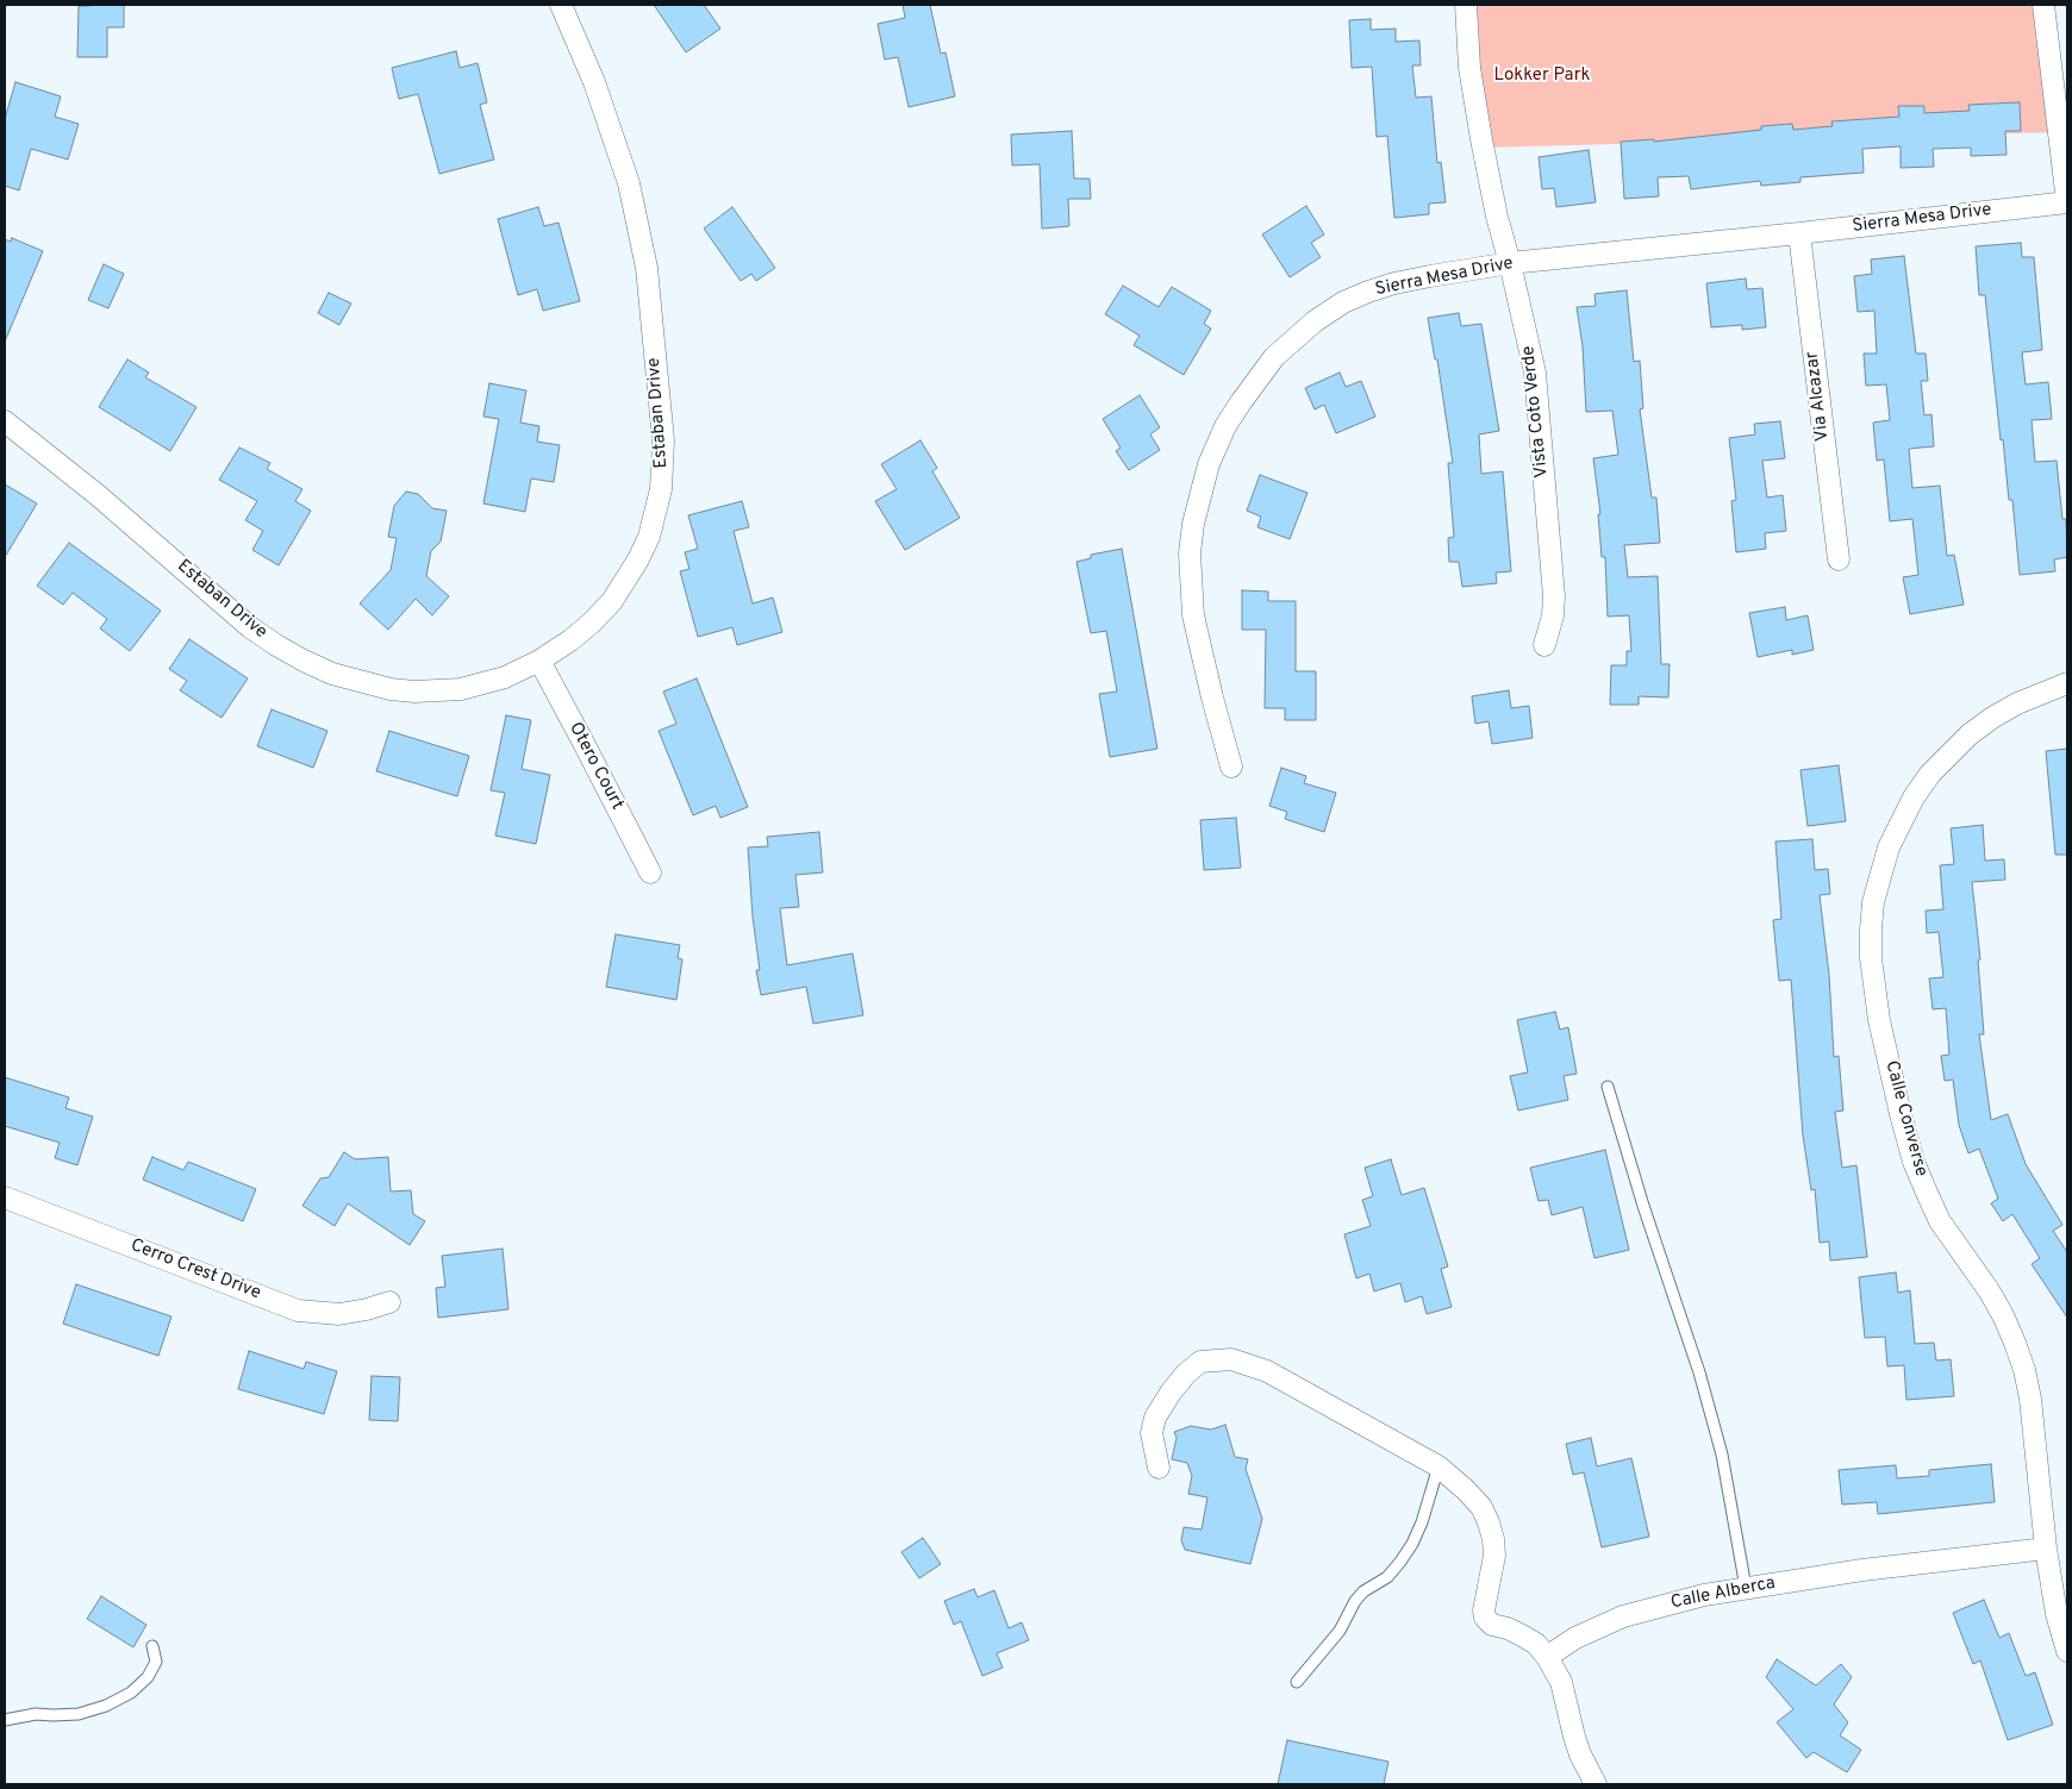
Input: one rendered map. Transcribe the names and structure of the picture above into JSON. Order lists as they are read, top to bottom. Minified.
{"streets":{"street":["Sierra Mesa Drive","Via Alcazar","Vista Coto Verde","Estaban Drive","Otero Court","Calle Converse","Cerro Crest Drive","Calle Alberca"]},"crossings":[["Sierra Mesa Drive","Via Alcazar"],["Sierra Mesa Drive","Vista Coto Verde"],["Estaban Drive","Otero Court"],["Calle Converse","Calle Alberca"]],"parks":["Lokker Park"]}
